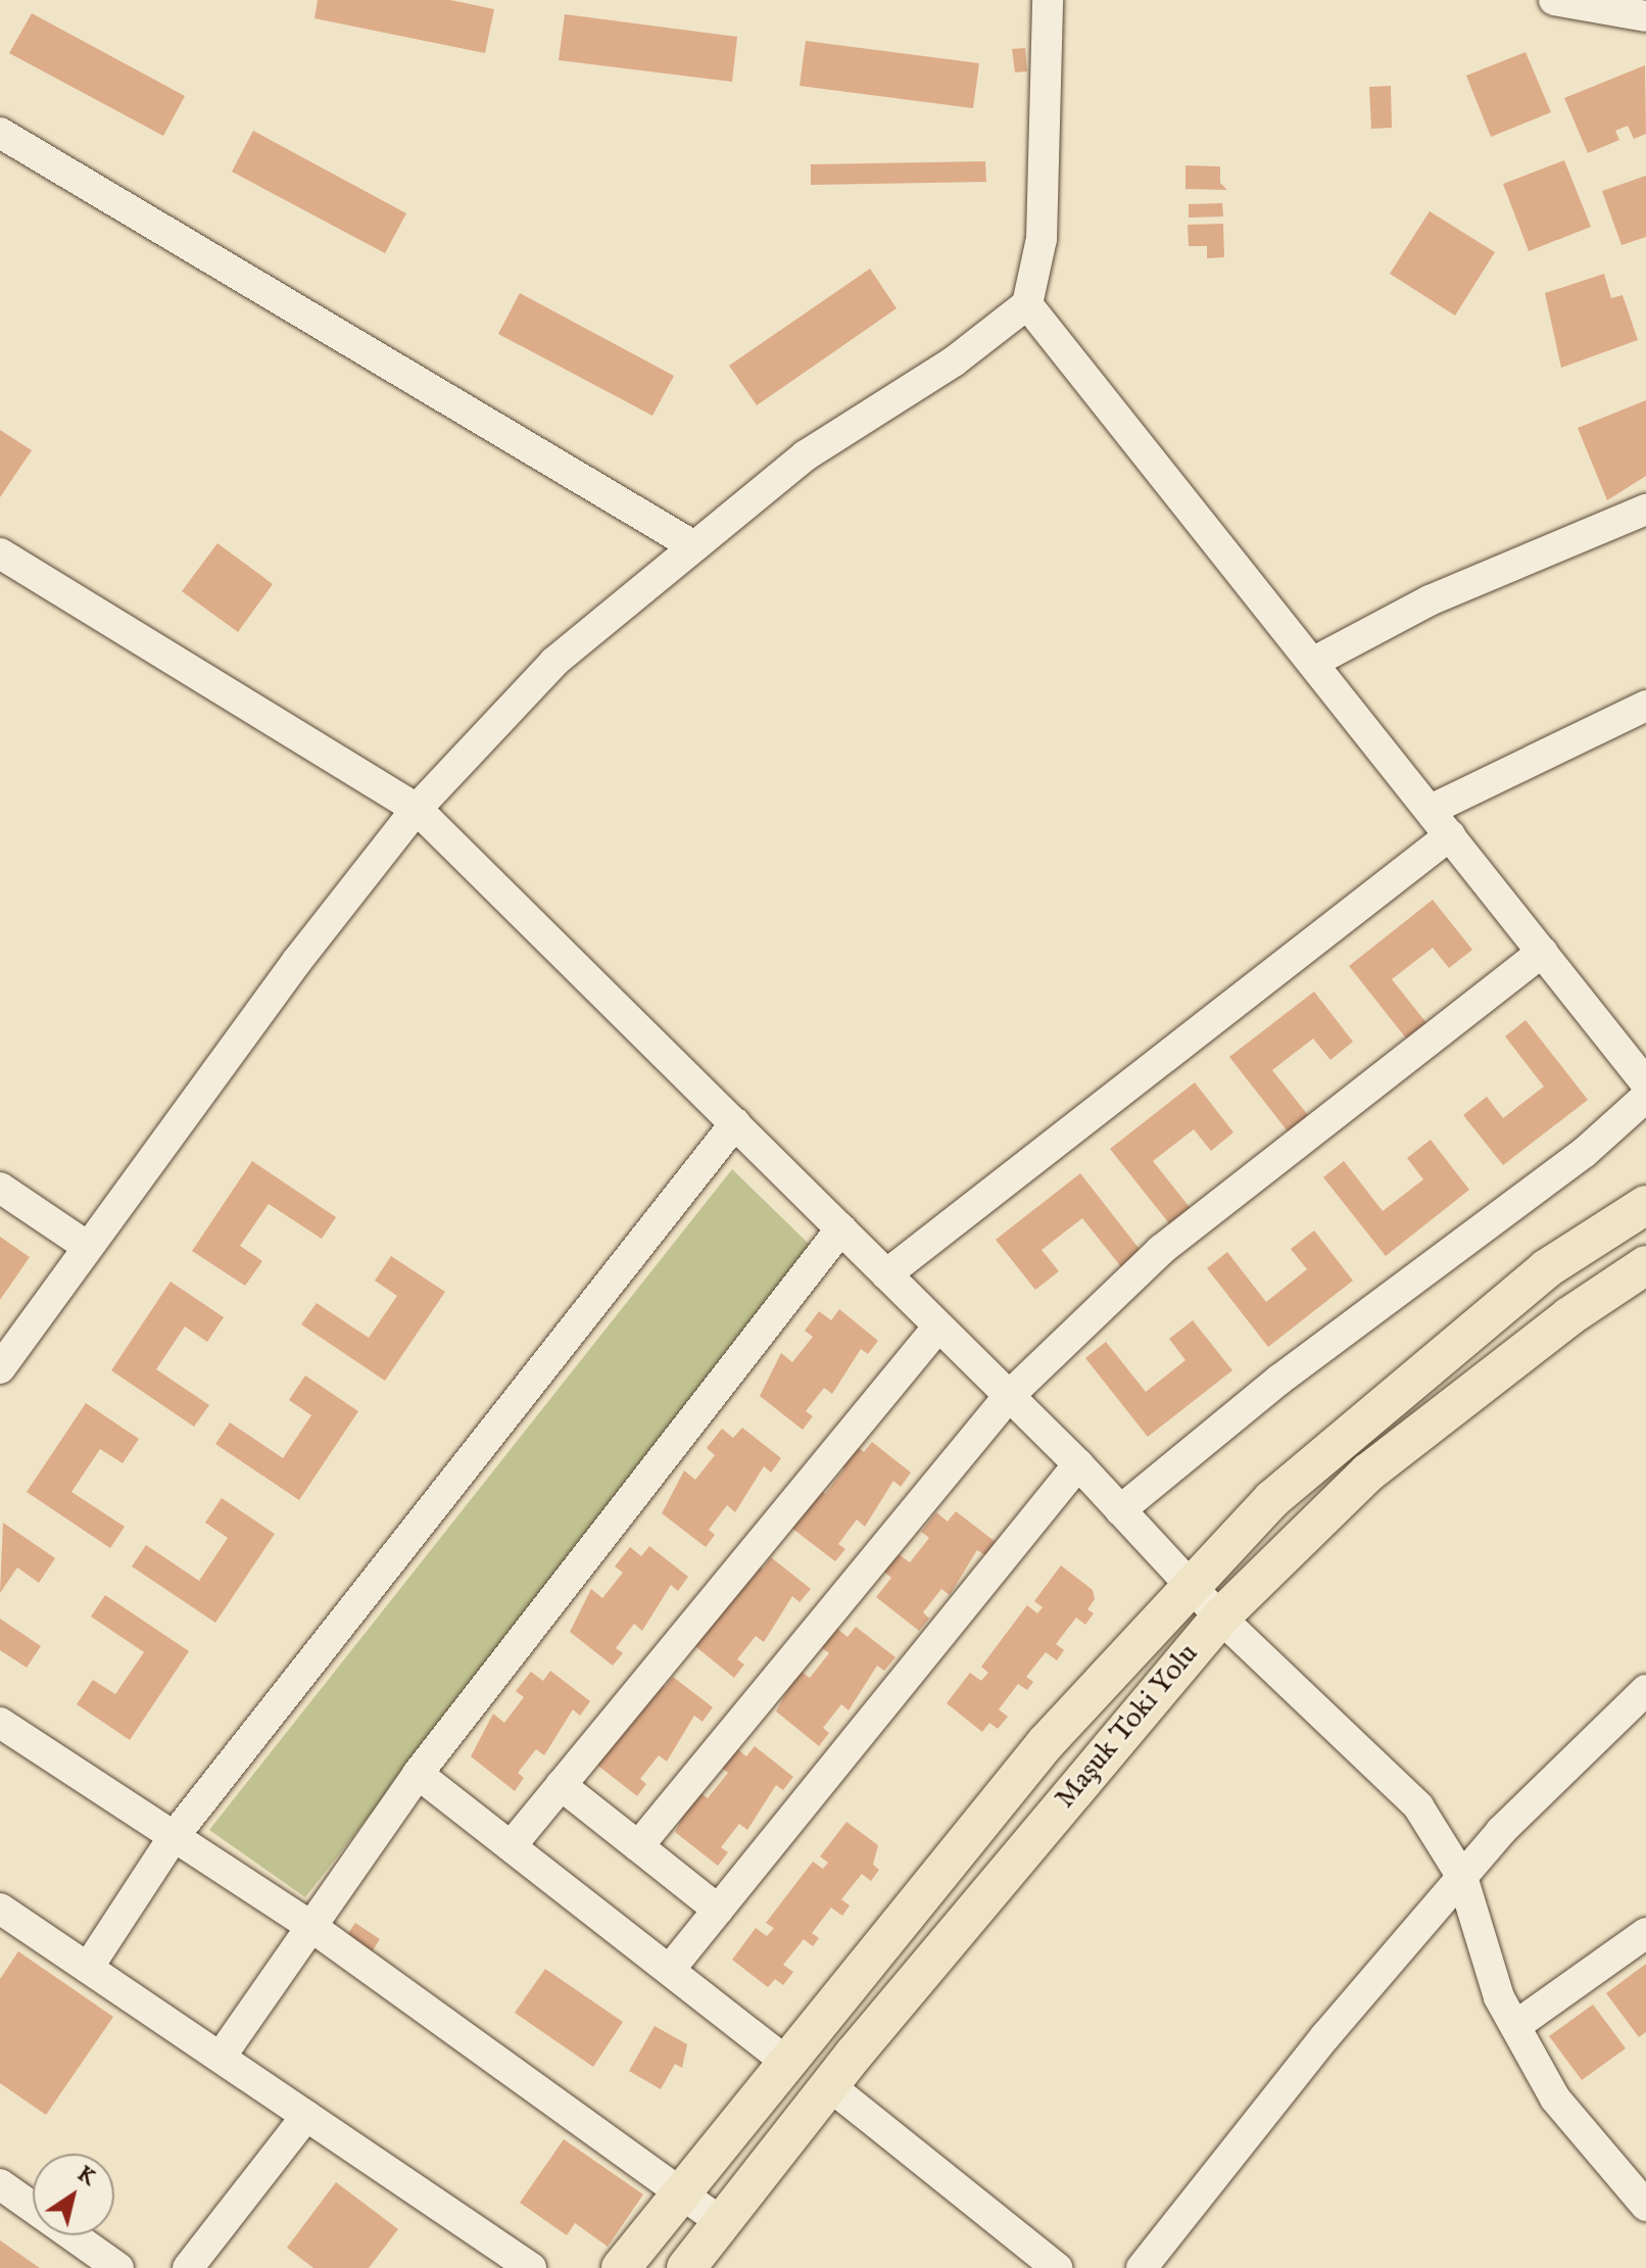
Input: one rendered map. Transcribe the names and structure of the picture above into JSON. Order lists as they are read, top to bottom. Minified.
{"streets":{"main road":["Maşuk Toki Yolu"]},"north":"top right"}
